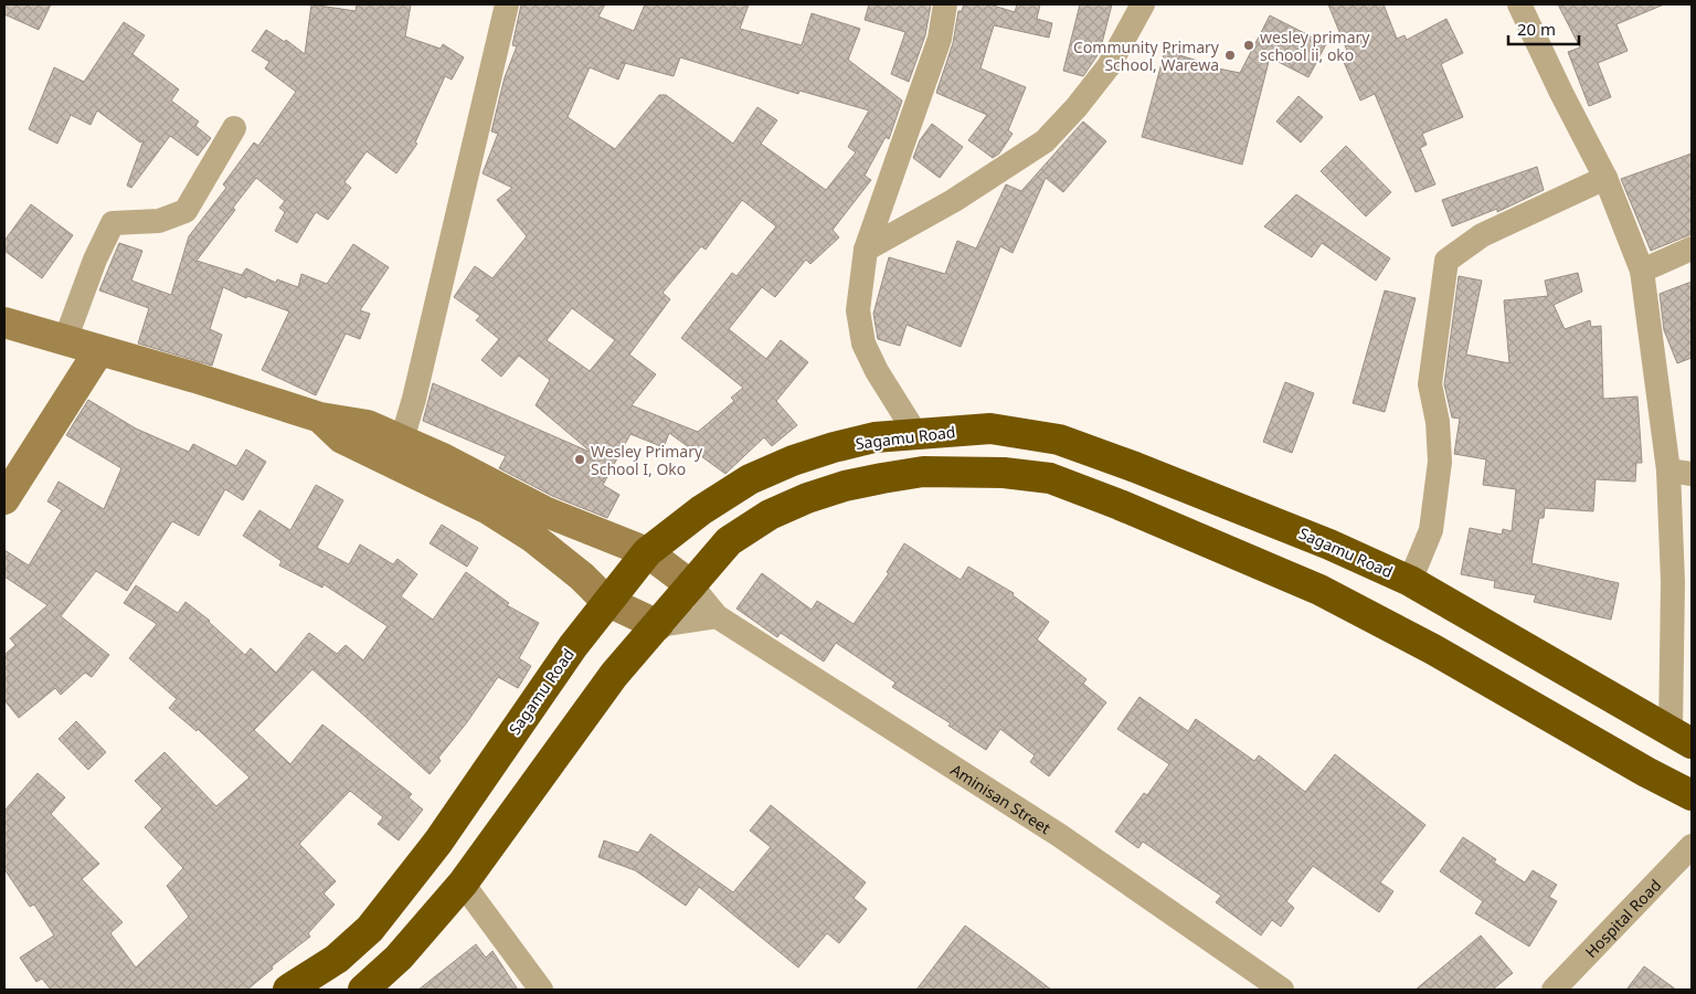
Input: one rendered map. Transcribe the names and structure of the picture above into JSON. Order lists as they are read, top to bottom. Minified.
{"streets":{"highway":["Sagamu Road"],"street":["Aminisan Street","Hospital Road"]},"places":["wesley primary school ii, oko","Community Primary School, Warewa","Wesley Primary School I, Oko"],"scale_bar":"20 m"}
